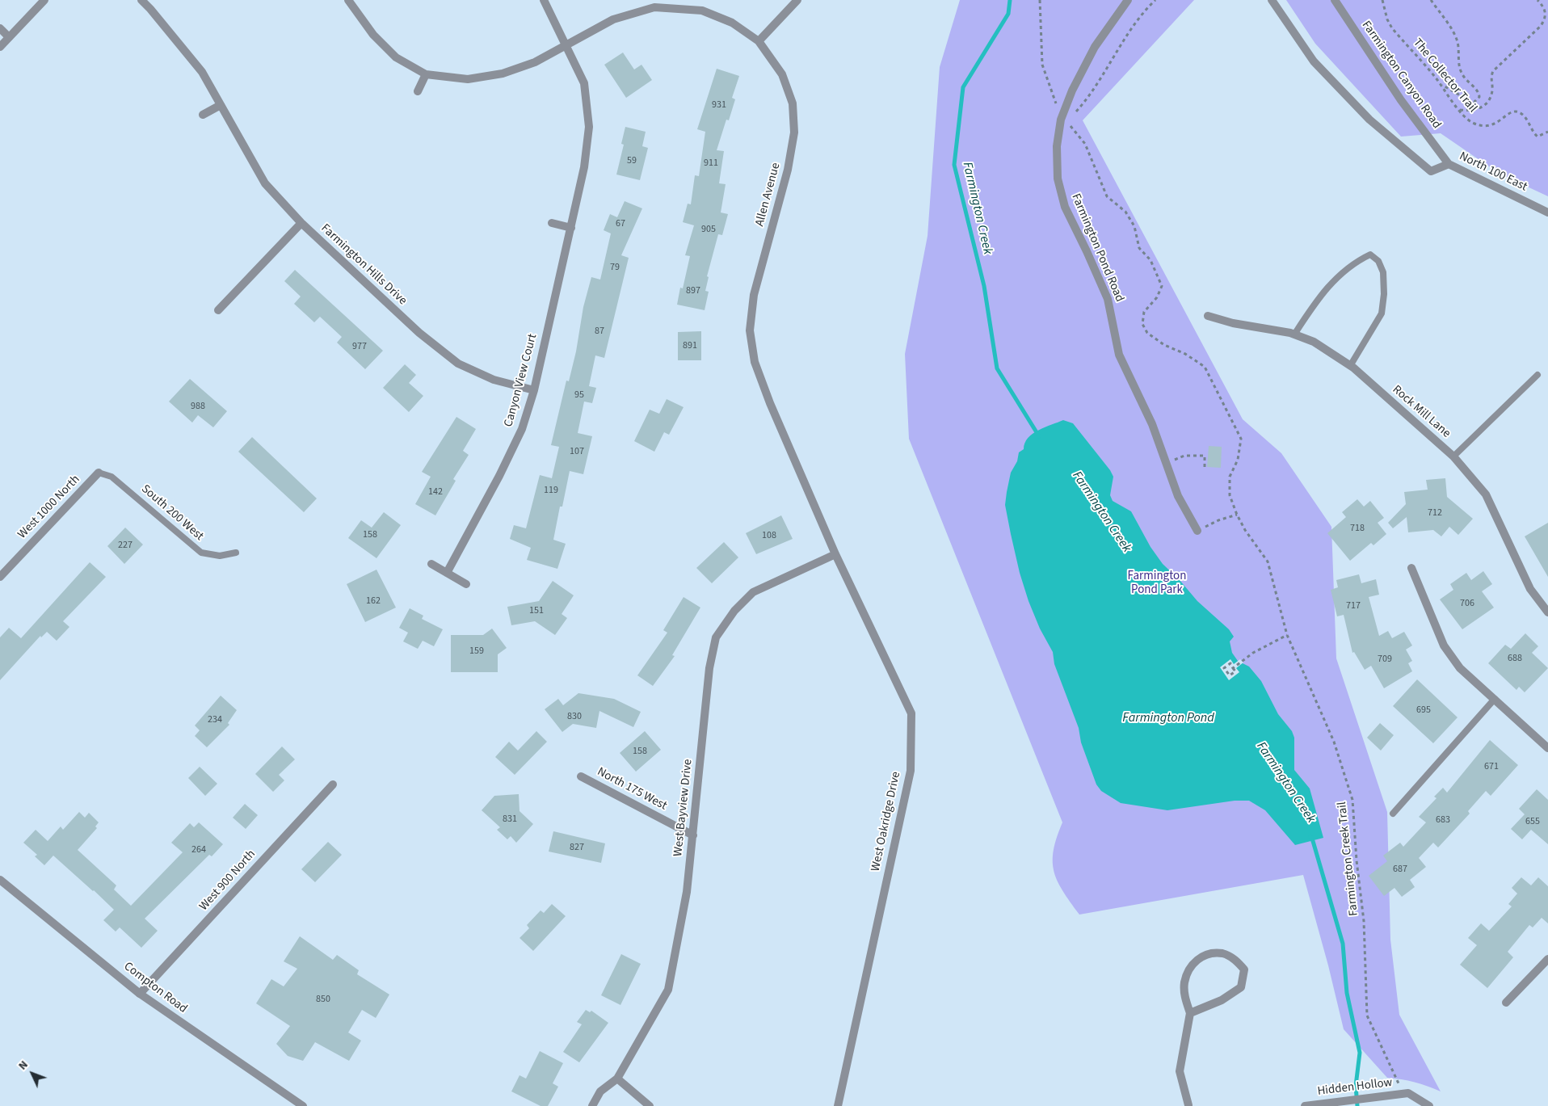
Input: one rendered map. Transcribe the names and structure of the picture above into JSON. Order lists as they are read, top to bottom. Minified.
{"streets":{"street":["Farmington Canyon Road","North 100 East","Allen Avenue","Farmington Pond Road","Farmington Hills Drive","Canyon View Court","Rock Mill Lane","West 1000 North","North 175 West","West Bayview Drive","West Oakridge Drive","West 900 North","Compton Road","Hidden Hollow"],"lane":["South 200 West"],"path":["The Collector Trail","Farmington Creek Trail"]},"crossings":[["Farmington Canyon Road","North 100 East"],["Allen Avenue","Canyon View Court"],["Allen Avenue","West Bayview Drive"],["Allen Avenue","West Oakridge Drive"],["Farmington Pond Road","Farmington Creek Trail"],["Farmington Hills Drive","Canyon View Court"],["West 1000 North","South 200 West"],["North 175 West","West Bayview Drive"],["West Bayview Drive","West Oakridge Drive"],["Farmington Creek Trail","Hidden Hollow"],["West 900 North","Compton Road"]],"water":["Farmington Creek","Farmington Pond"],"parks":["Farmington Pond Park"],"house_numbers":["931","59","911","67","905","79","897","87","891","977","95","988","107","119","142","712","718","158","108","227","162","706","717","151","159","688","709","695","830","234","158","671","831","683","655","827","264","687","850"],"north":"top left"}
